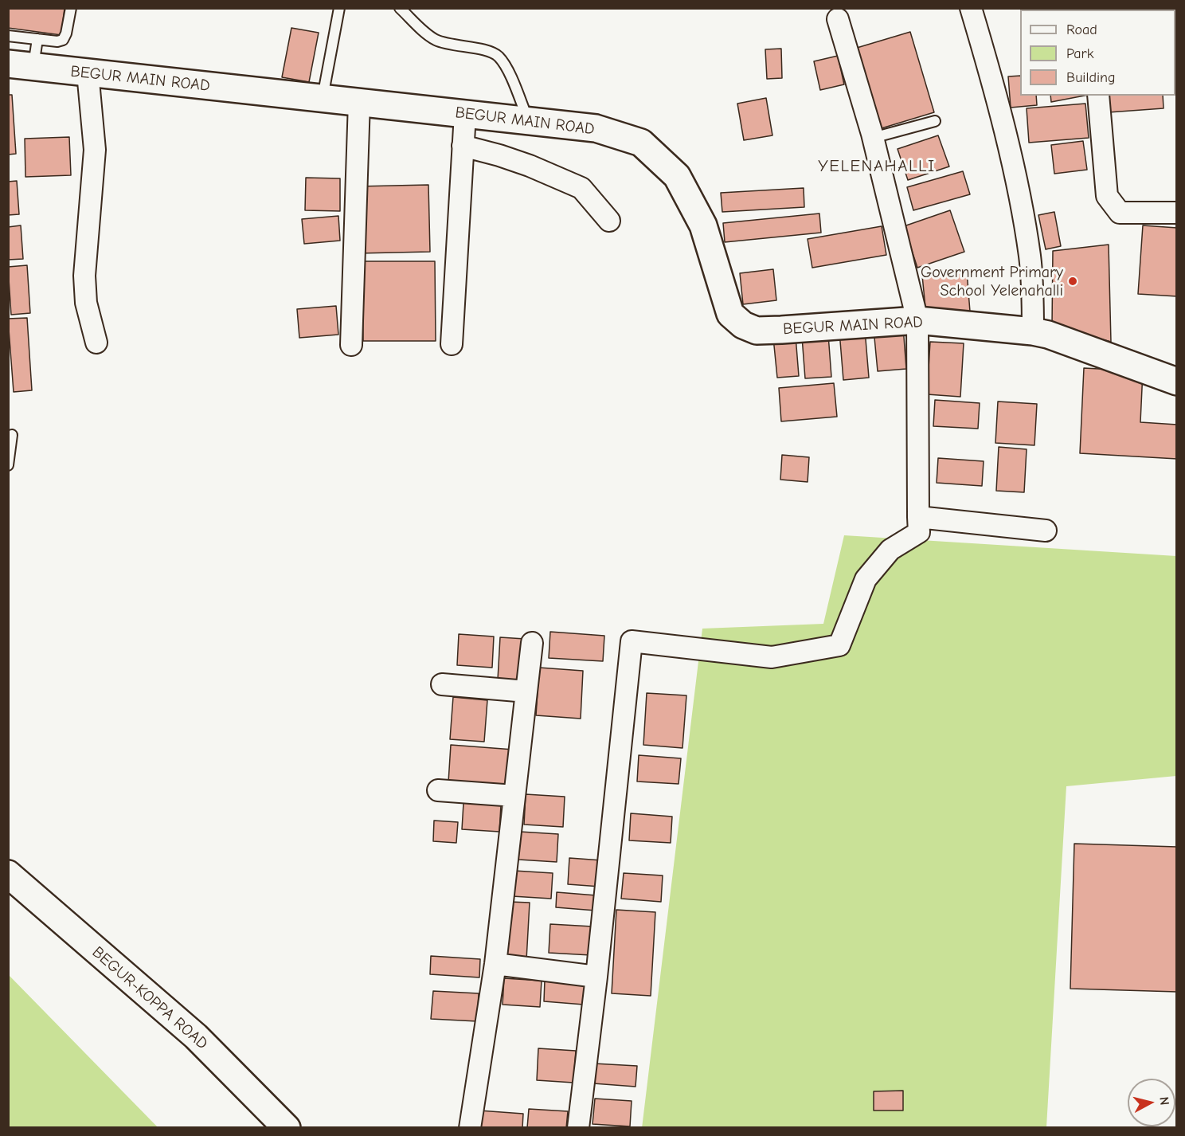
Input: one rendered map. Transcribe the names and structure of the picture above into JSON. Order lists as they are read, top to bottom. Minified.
{"streets":{"street":["BEGUR MAIN ROAD","BEGUR-KOPPA ROAD"]},"districts":["YELENAHALLI"],"places":["Government Primary School Yelenahalli"],"legend":["Road","Park","Building"],"north":"right"}
